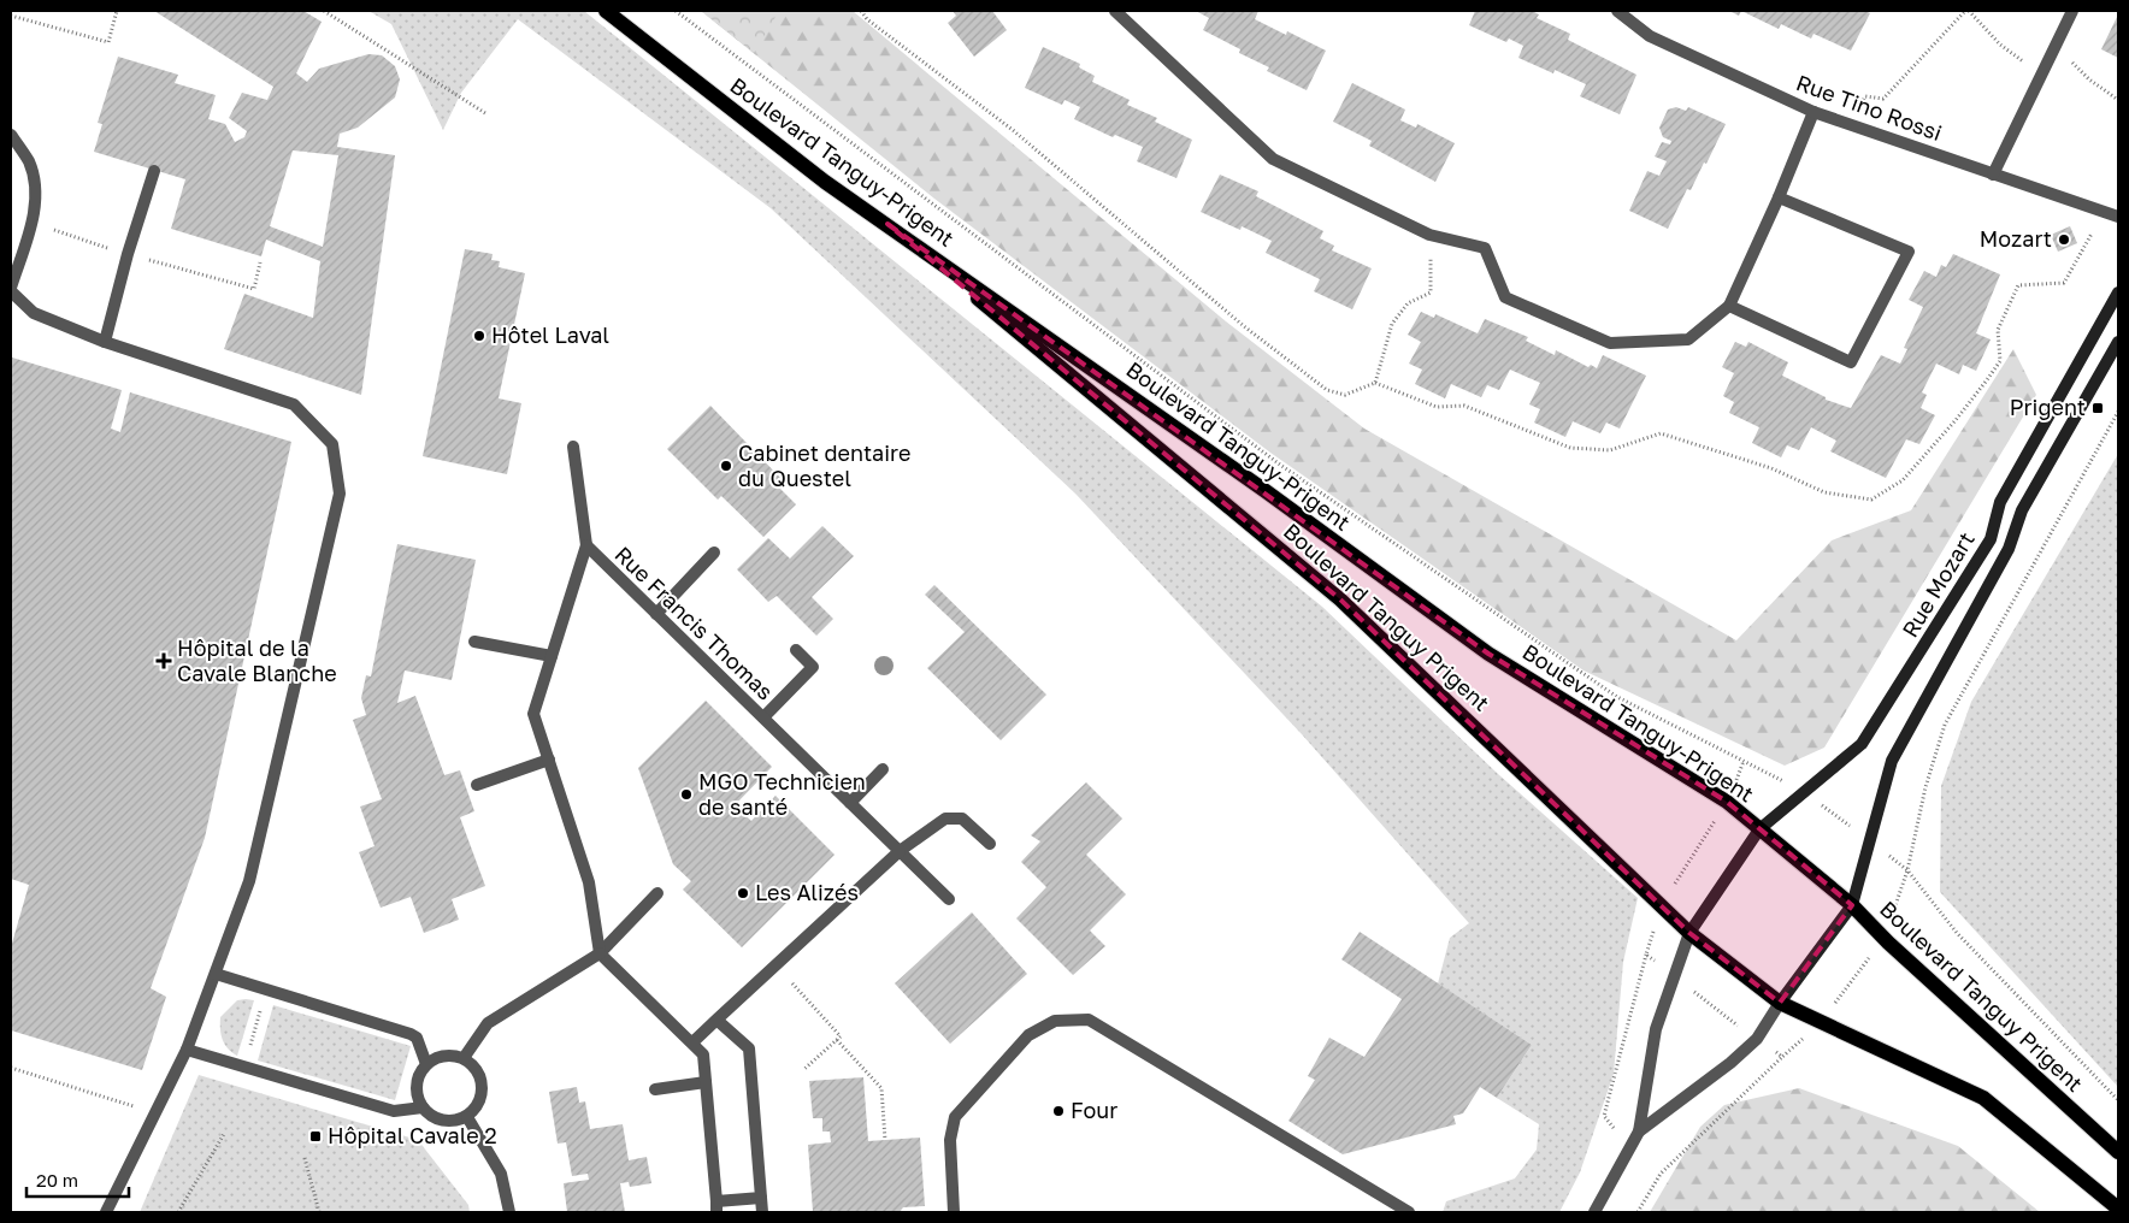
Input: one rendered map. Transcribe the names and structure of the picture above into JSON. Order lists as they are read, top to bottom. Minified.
{"streets":{"main road":["Boulevard Tanguy-Prigent","Boulevard Tanguy Prigent"],"street":["Rue Tino Rossi","Rue Mozart","Rue Francis Thomas"]},"crossings":[["Boulevard Tanguy-Prigent","Rue Mozart"],["Boulevard Tanguy-Prigent","Boulevard Tanguy Prigent"],["Rue Mozart","Boulevard Tanguy Prigent"]],"places":{"other":["Mozart","Hôtel Laval","Cabinet dentaire du Questel","MGO Technicien de santé","Les Alizés","Four"],"transit":["Prigent","Hôpital Cavale 2"],"health":["Hôpital de la Cavale Blanche"]},"scale_bar":"20 m"}
